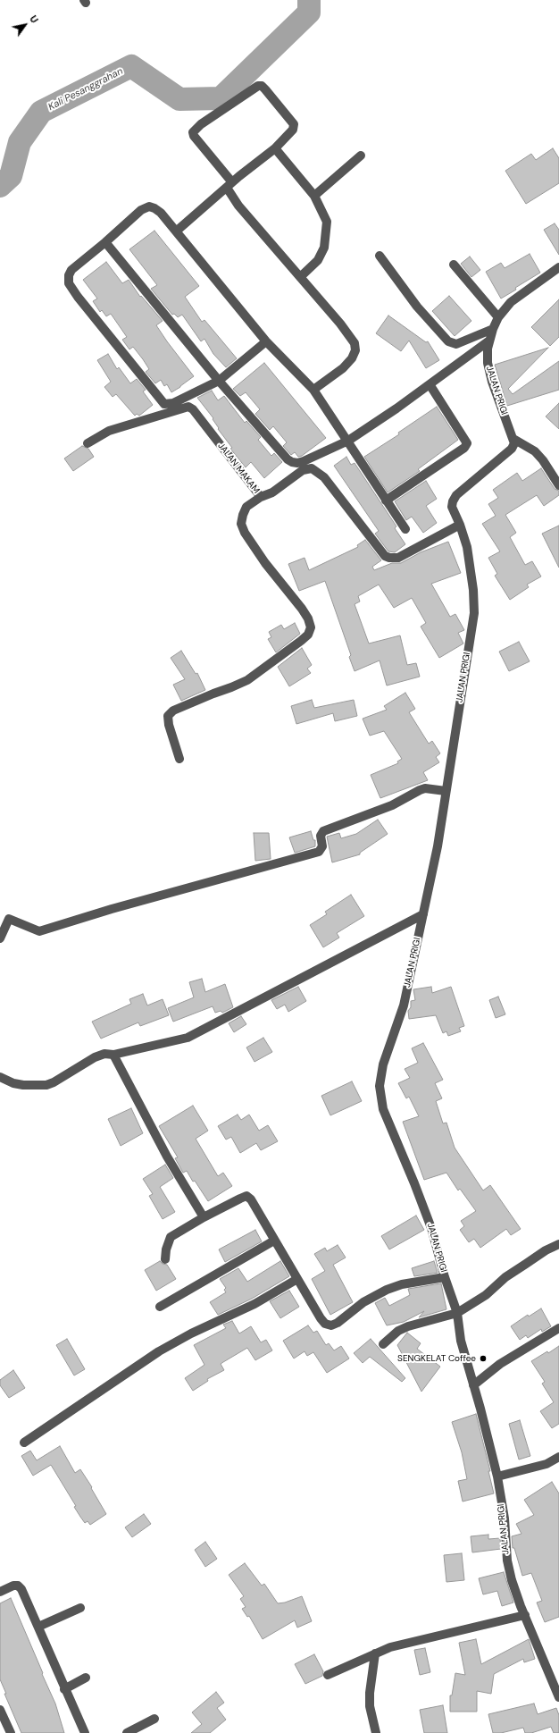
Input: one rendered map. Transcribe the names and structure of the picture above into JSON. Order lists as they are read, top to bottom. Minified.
{"streets":{"street":["JALAN PRIGI","JALAN MAKAM"]},"crossings":[["JALAN PRIGI","JALAN MAKAM"]],"water":["Kali Pesanggrahan"],"places":["SENGKELAT Coffee"],"north":"top right"}
